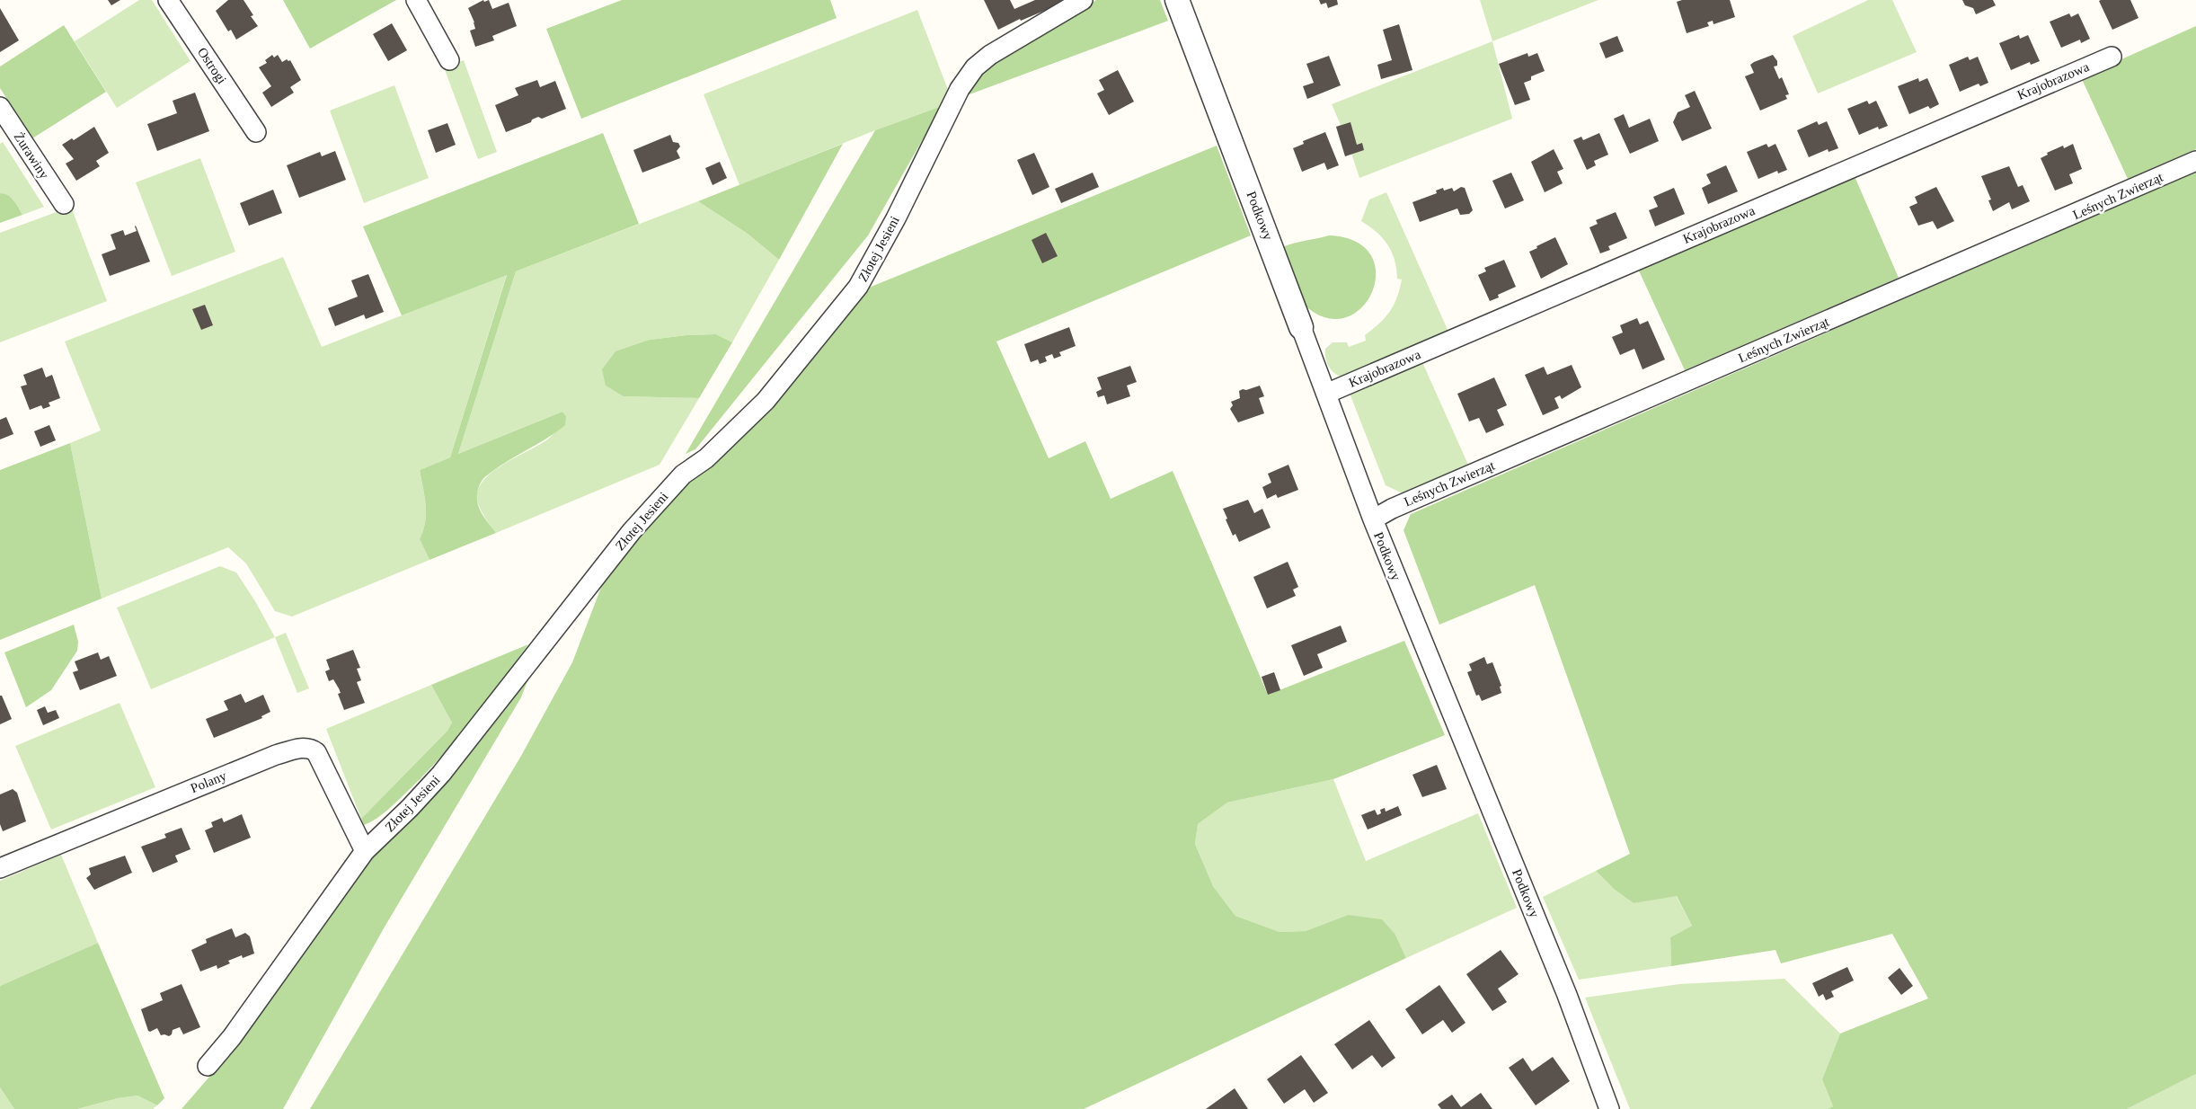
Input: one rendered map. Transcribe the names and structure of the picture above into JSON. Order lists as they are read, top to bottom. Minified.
{"streets":{"street":["Ostrogi","Krajobrazowa","Żurawiny","Leśnych Zwierząt","Podkowy","Złotej Jesieni","Polany"]},"crossings":[["Krajobrazowa","Podkowy"],["Leśnych Zwierząt","Podkowy"],["Złotej Jesieni","Polany"]]}
